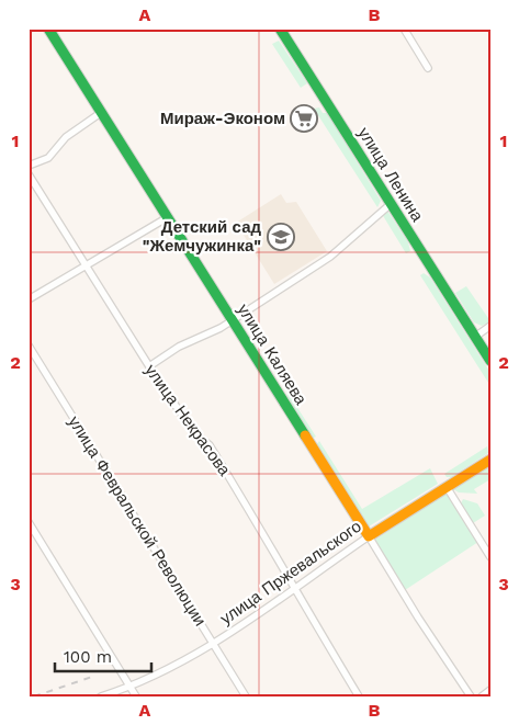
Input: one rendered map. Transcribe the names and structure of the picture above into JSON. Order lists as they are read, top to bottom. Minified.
{"streets":{"street":["улица Ленина","улица Каляева","улица Некрасова","улица Февральской Революции","улица Пржевальского"]},"crossings":[["улица Каляева","улица Пржевальского"],["улица Некрасова","улица Пржевальского"],["улица Февральской Революции","улица Пржевальского"]],"places":{"supermarket":["Мираж-Эконом"],"school or university":["Детский сад \"Жемчужинка\""]},"scale_bar":"100 m","grid":{"columns":["A","B"],"rows":["1","2","3"]}}
